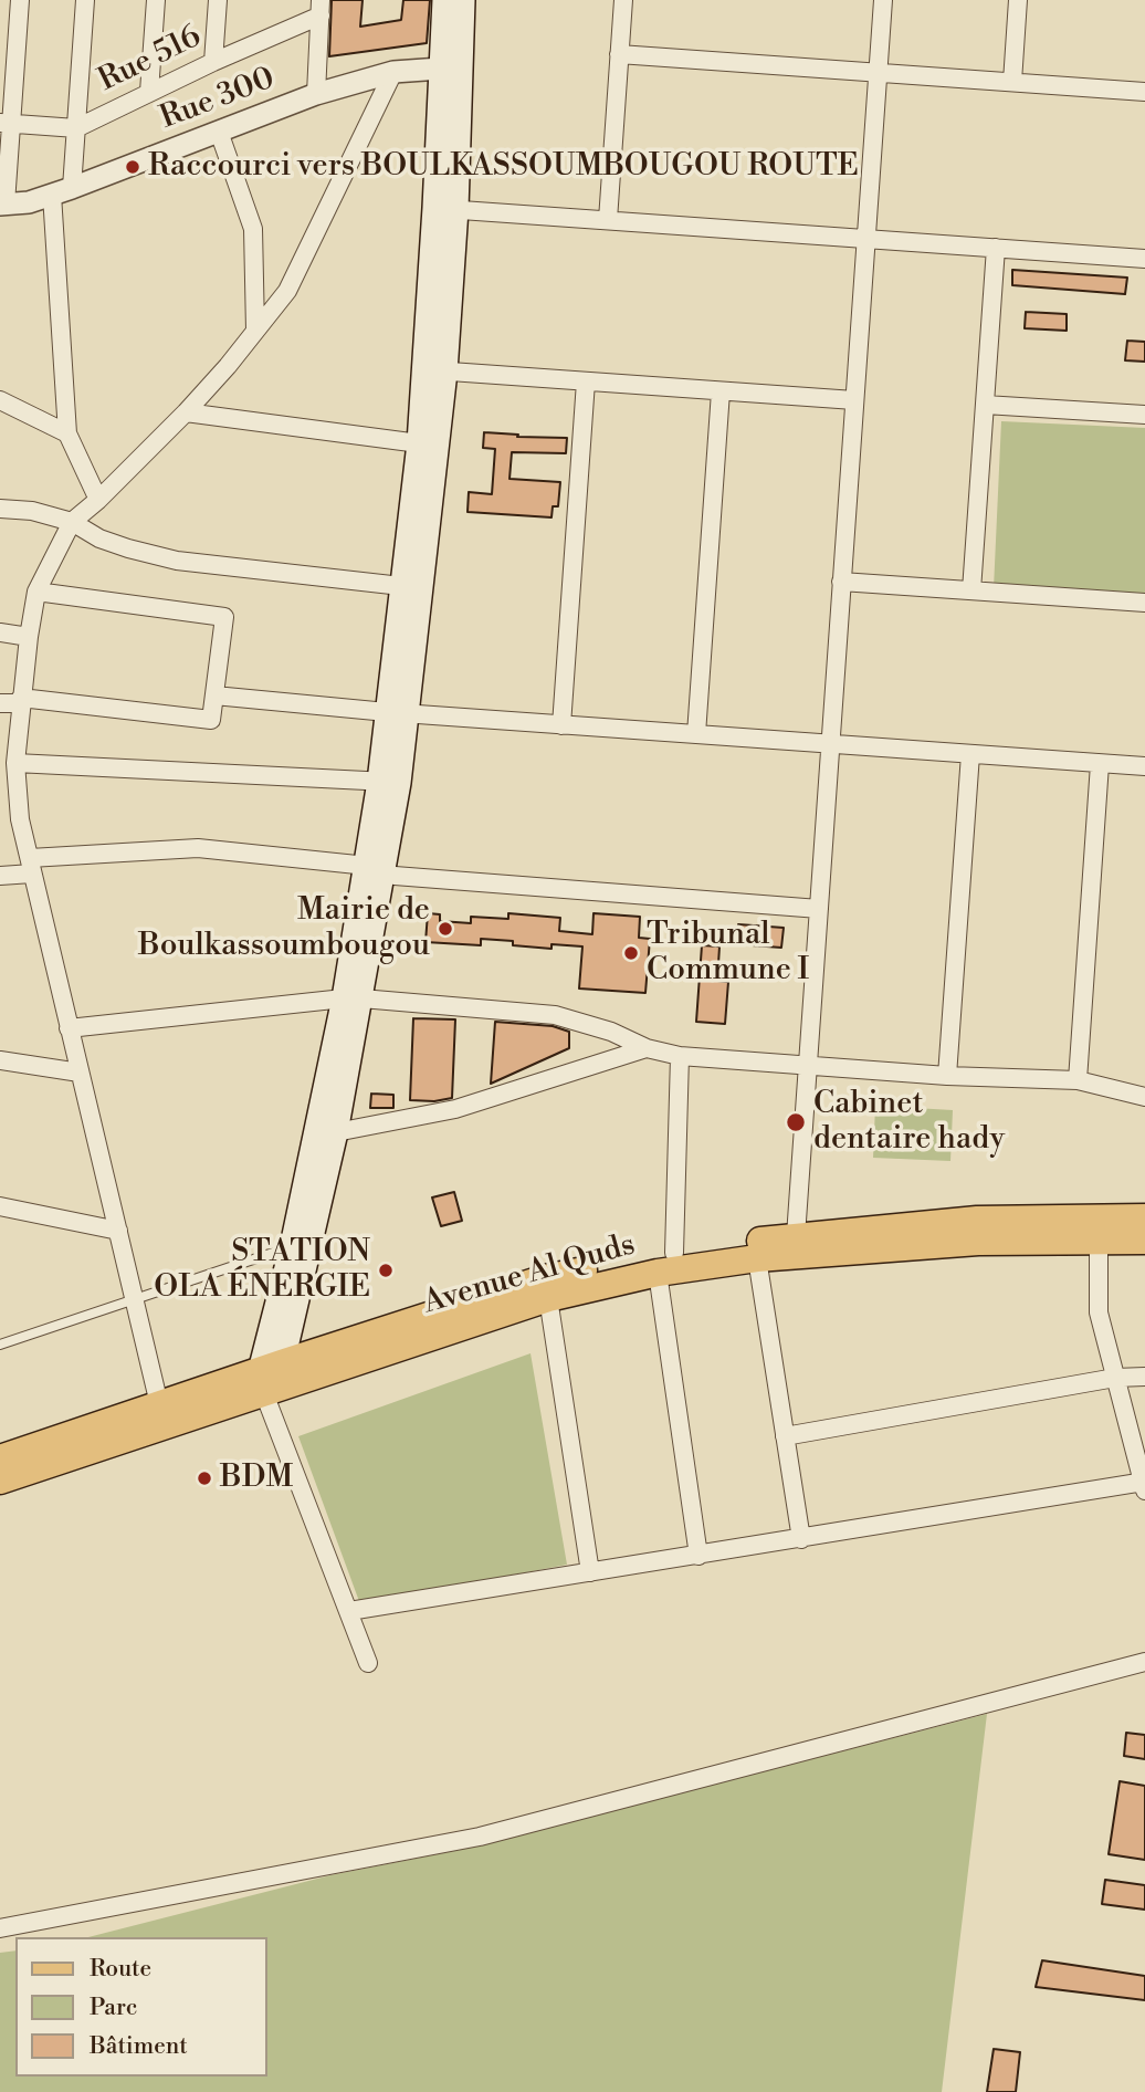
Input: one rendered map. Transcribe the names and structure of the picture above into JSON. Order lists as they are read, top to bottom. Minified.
{"streets":{"main road":["Avenue Al Quds"],"street":["Rue 516","Rue 300"]},"places":["Raccourci vers BOULKASSOUMBOUGOU ROUTE","Mairie de Boulkassoumbougou","Tribunal Commune I","Cabinet dentaire hady","STATION OLA ÉNERGIE","BDM"],"legend":["Route","Parc","Bâtiment"]}
